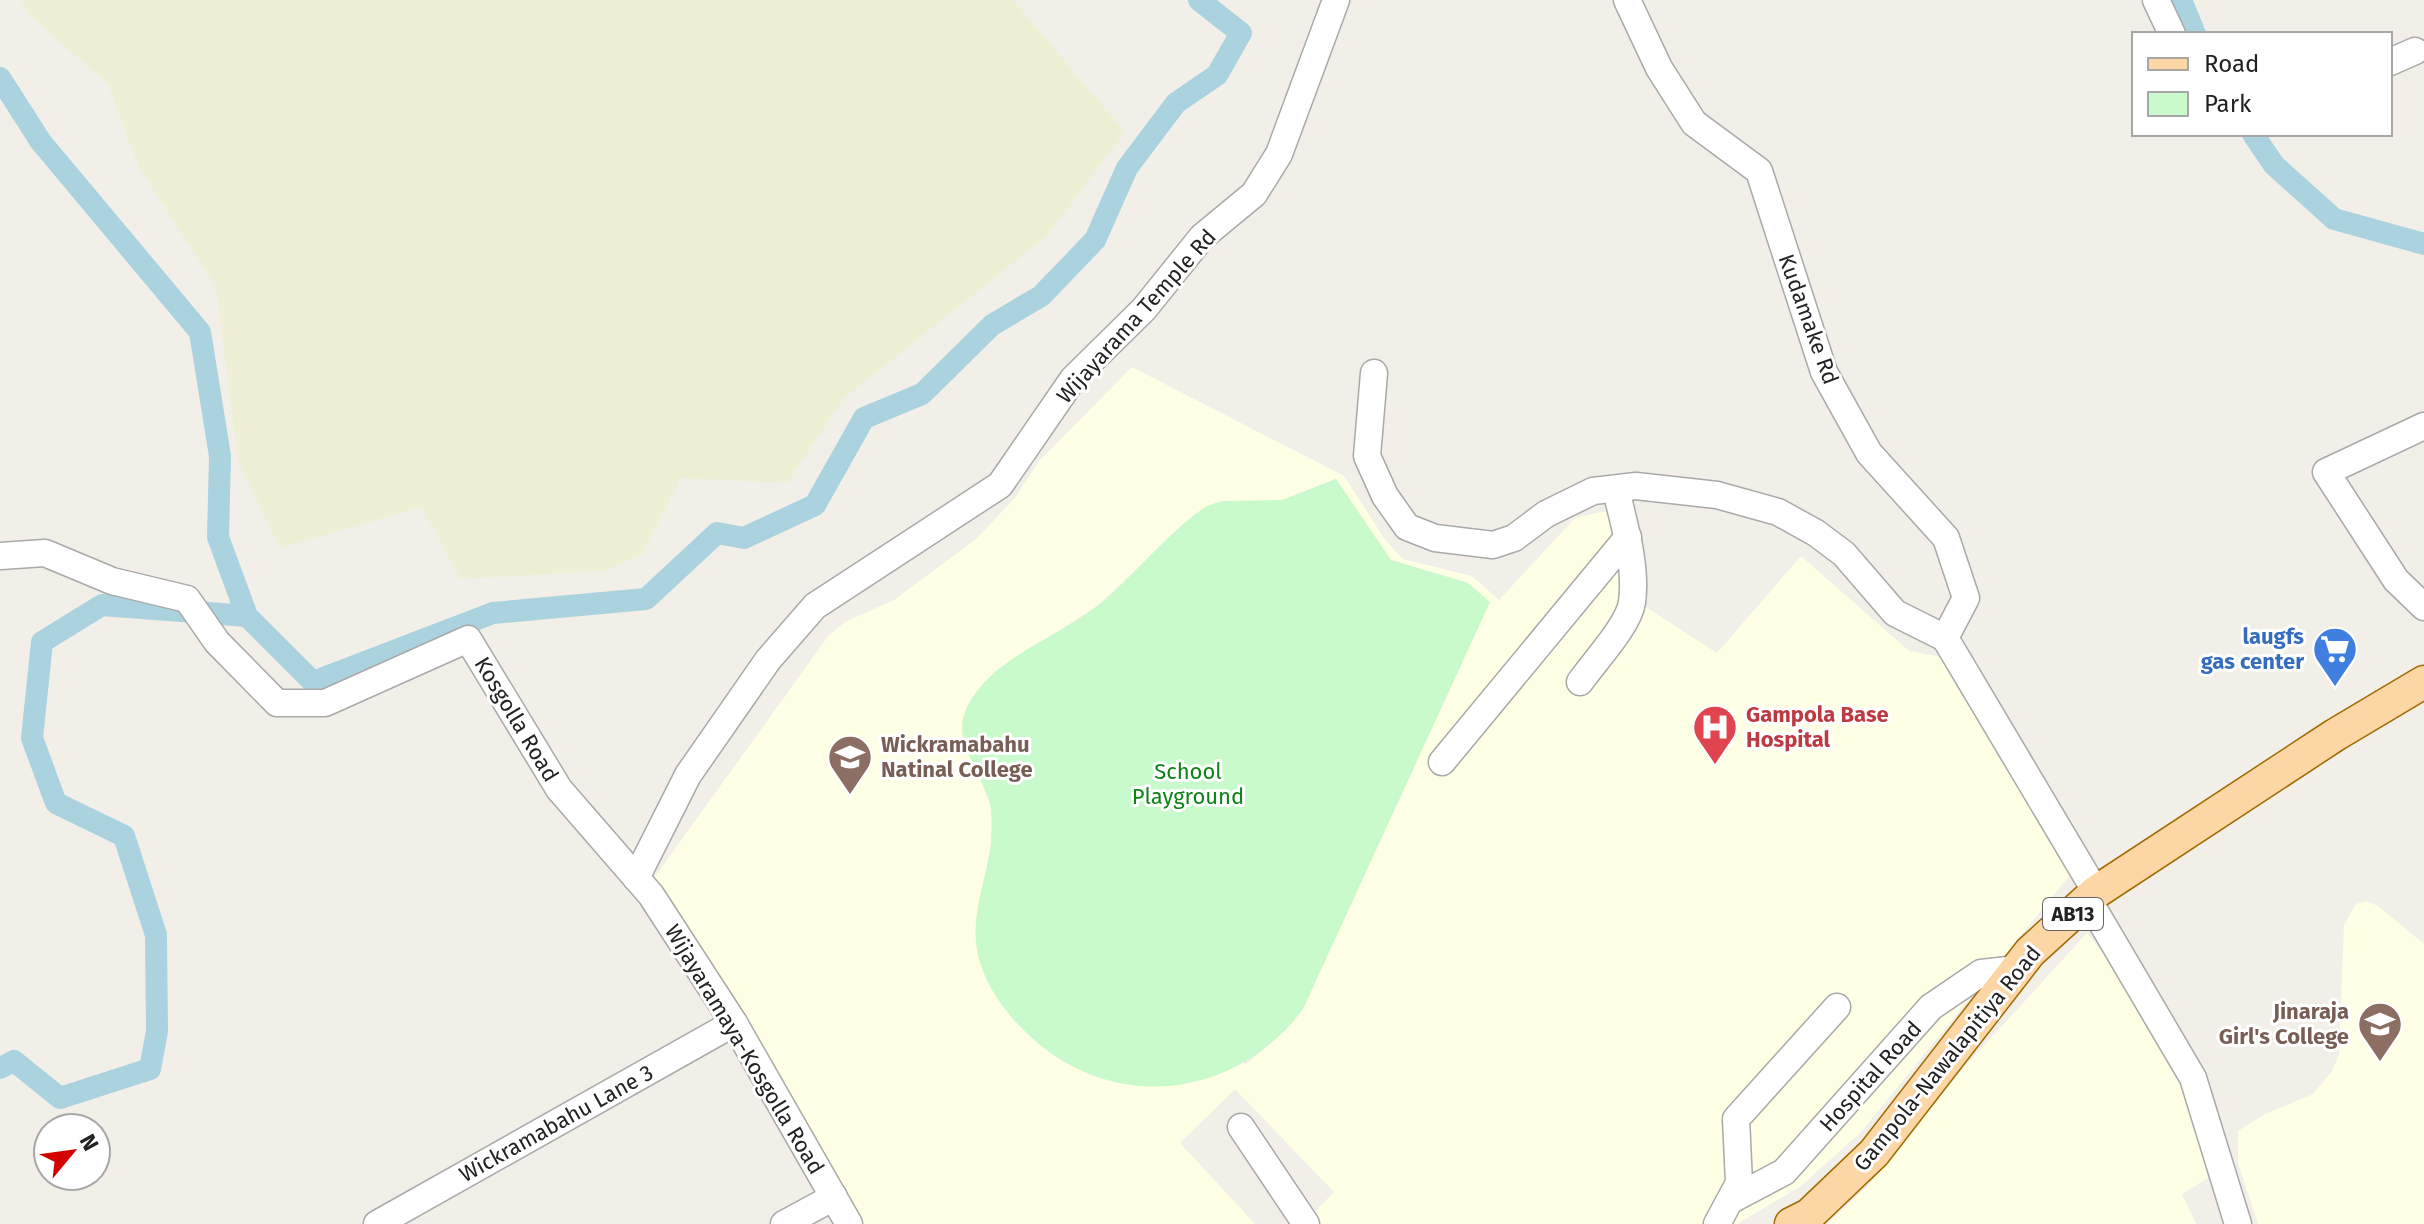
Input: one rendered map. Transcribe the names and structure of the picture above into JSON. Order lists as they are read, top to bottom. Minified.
{"streets":{"main road":["AB13","Gampola-Nawalapitiya Road"],"street":["Wijayarama Temple Rd","Kudamake Rd","Kosgolla Road","Wijayaramaya-Kosgolla Road","Hospital Road","Wickramabahu Lane 3"]},"crossings":[["Wijayarama Temple Rd","Kosgolla Road"],["Wijayarama Temple Rd","Wijayaramaya-Kosgolla Road"],["Kosgolla Road","Wijayaramaya-Kosgolla Road"],["Wijayaramaya-Kosgolla Road","Wickramabahu Lane 3"],["Gampola-Nawalapitiya Road","Hospital Road"]],"parks":["School Playground"],"places":{"supermarket":["laugfs gas center"],"hospital":["Gampola Base Hospital"],"school or university":["Wickramabahu Natinal College","Jinaraja Girl's College"]},"legend":["Road","Park"],"north":"top right"}
